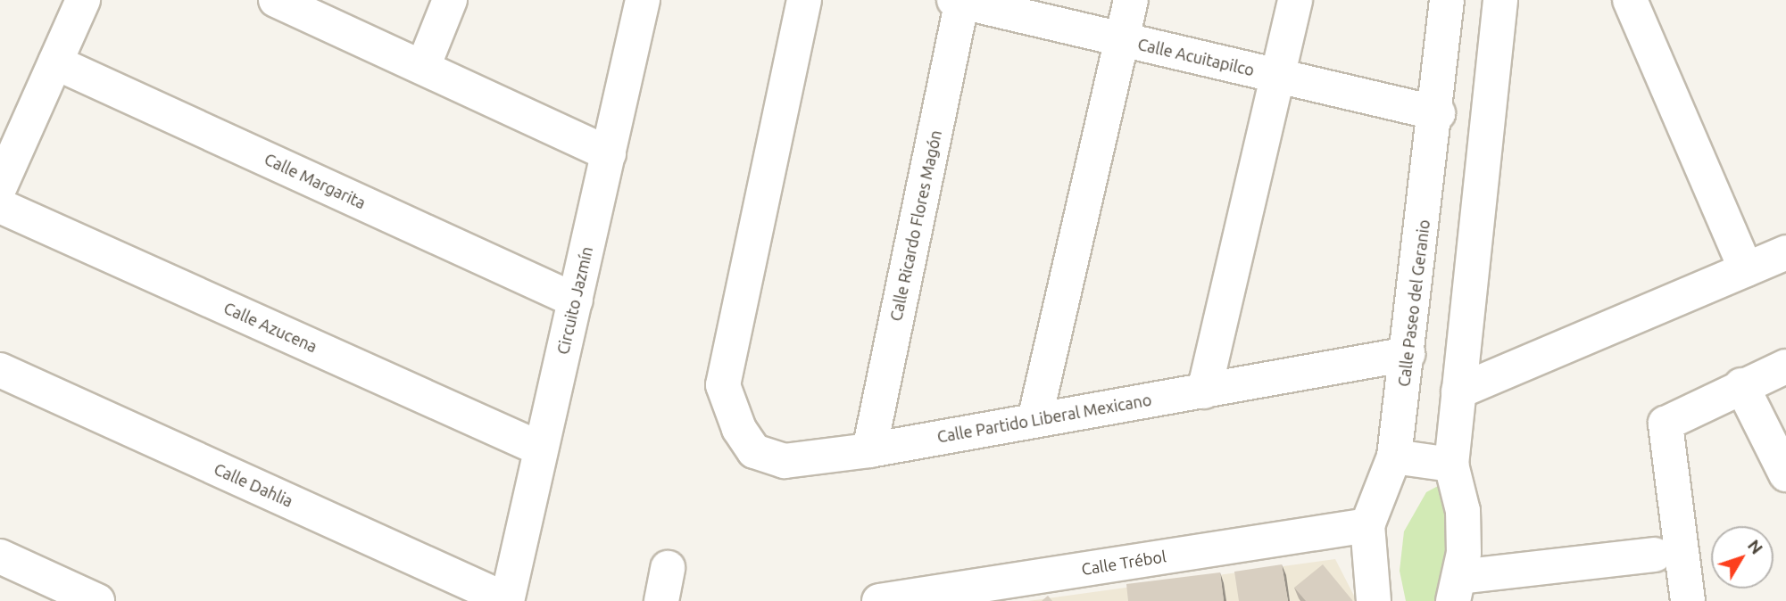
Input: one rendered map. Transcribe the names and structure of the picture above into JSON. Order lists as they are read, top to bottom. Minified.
{"streets":{"street":["Calle Acuitapilco","Calle Margarita","Calle Ricardo Flores Magón","Circuito Jazmín","Calle Paseo del Geranio","Calle Azucena","Calle Partido Liberal Mexicano","Calle Dahlia","Calle Trébol"]},"crossings":[["Calle Acuitapilco","Calle Ricardo Flores Magón"],["Calle Acuitapilco","Calle Paseo del Geranio"],["Calle Margarita","Circuito Jazmín"],["Calle Ricardo Flores Magón","Calle Partido Liberal Mexicano"],["Circuito Jazmín","Calle Azucena"],["Circuito Jazmín","Calle Dahlia"],["Calle Paseo del Geranio","Calle Partido Liberal Mexicano"],["Calle Paseo del Geranio","Calle Trébol"]],"north":"top right"}
